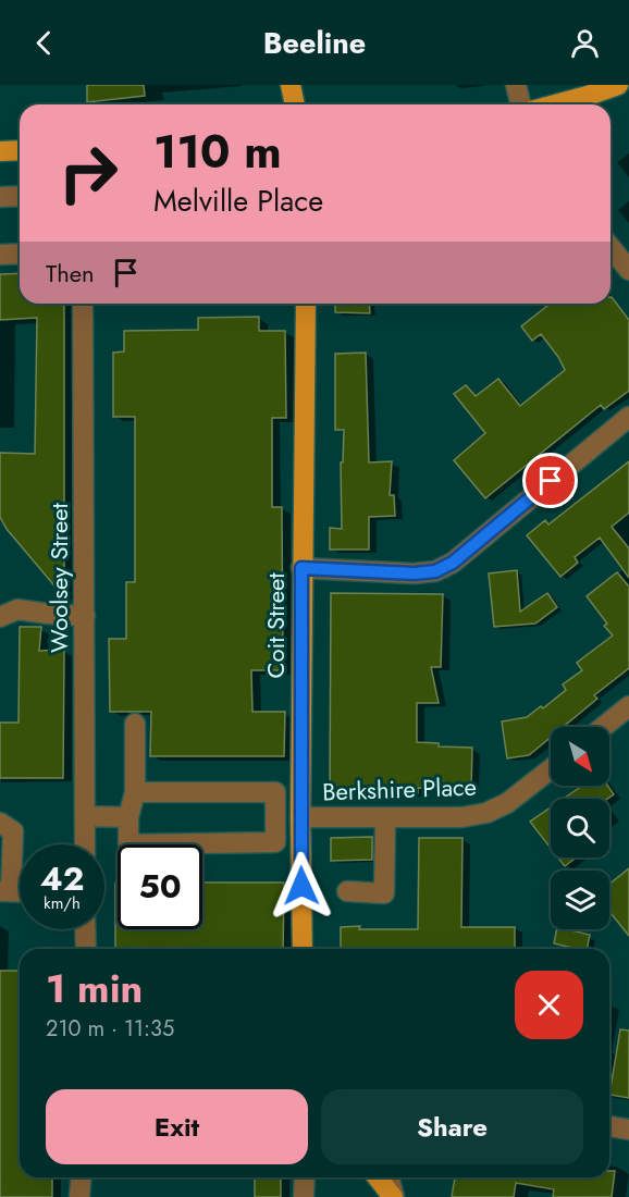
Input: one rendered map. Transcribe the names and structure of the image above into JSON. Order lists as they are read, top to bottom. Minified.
{"streets":{"main road":["Coit Street"],"street":["Woolsey Street","Berkshire Place"]},"crossings":[["Coit Street","Berkshire Place"]],"north":"bottom right","page":{"header":"Beeline","turn":["110 m","Melville Place"],"then":"Then","speed":"42 km/h","limit":"50","heading":["1 min","210 m · 11:35"],"buttons":["Exit","Share"]}}
